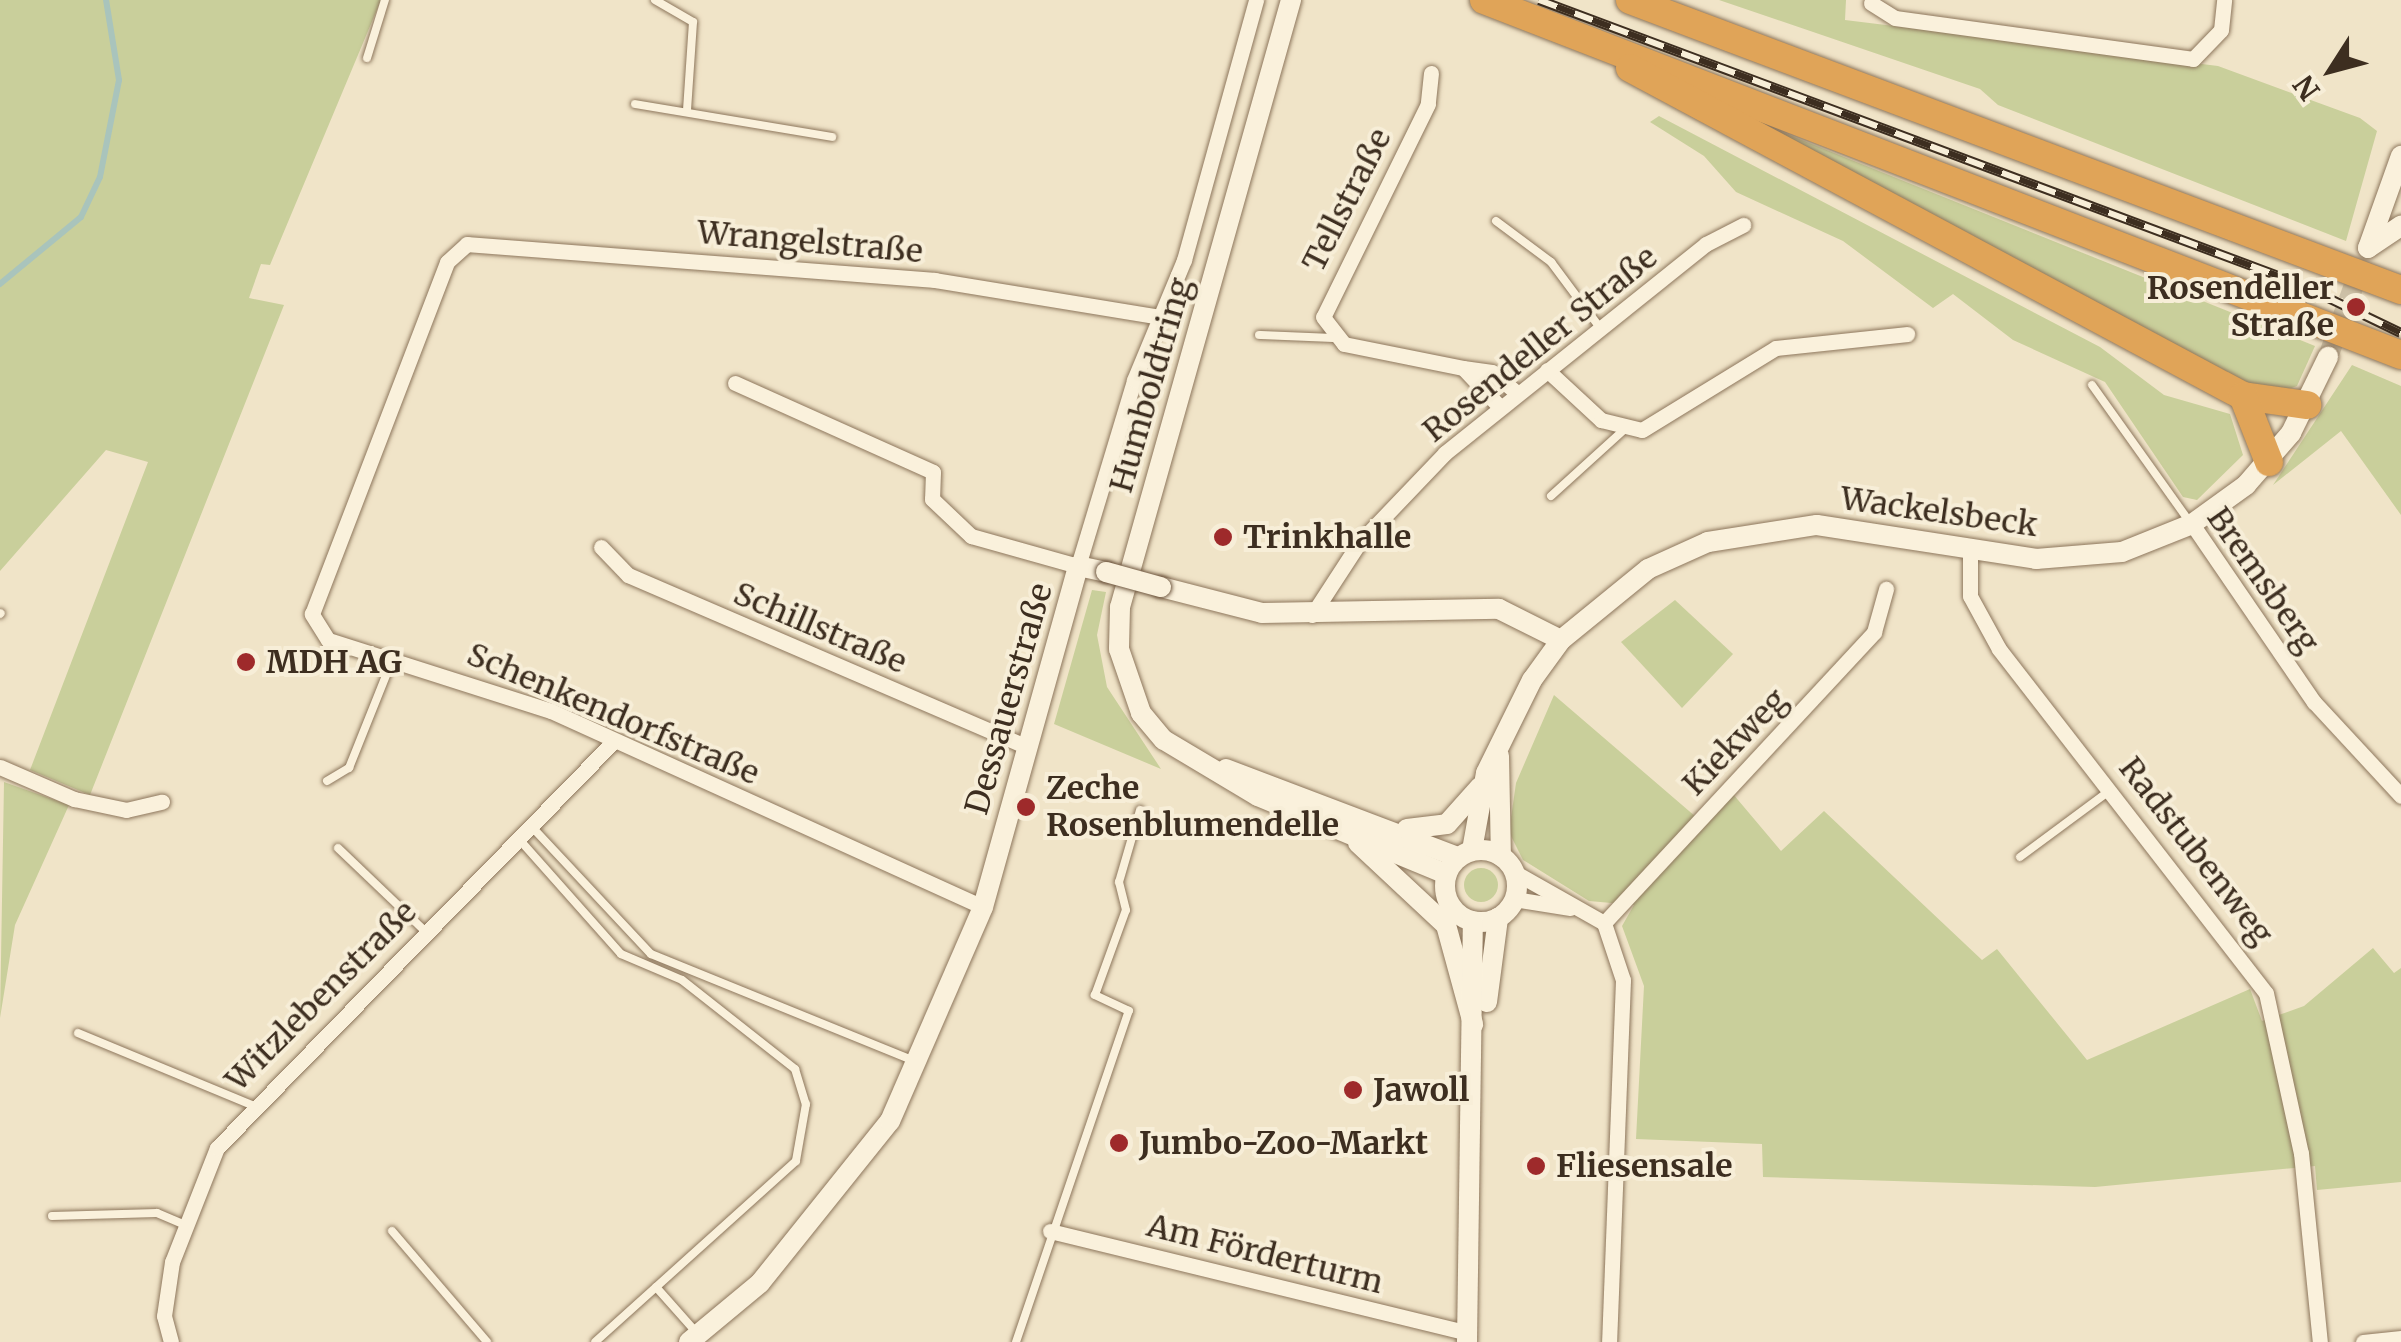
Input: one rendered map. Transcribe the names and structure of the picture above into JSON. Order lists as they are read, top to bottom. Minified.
{"streets":{"street":["Tellstraße","Wrangelstraße","Rosendeller Straße","Humboldtring","Wackelsbeck","Bremsberg","Schillstraße","Dessauerstraße","Schenkendorfstraße","Kiekweg","Radstubenweg","Witzlebenstraße","Am Förderturm"]},"crossings":[["Wrangelstraße","Dessauerstraße"],["Wrangelstraße","Schenkendorfstraße"],["Humboldtring","Am Förderturm"],["Wackelsbeck","Bremsberg"],["Wackelsbeck","Radstubenweg"],["Schillstraße","Dessauerstraße"],["Dessauerstraße","Schenkendorfstraße"],["Schenkendorfstraße","Witzlebenstraße"]],"places":["Rosendeller Straße","Trinkhalle","MDH AG","Zeche Rosenblumendelle","Jawoll","Jumbo-Zoo-Markt","Fliesensale"],"north":"bottom left"}
